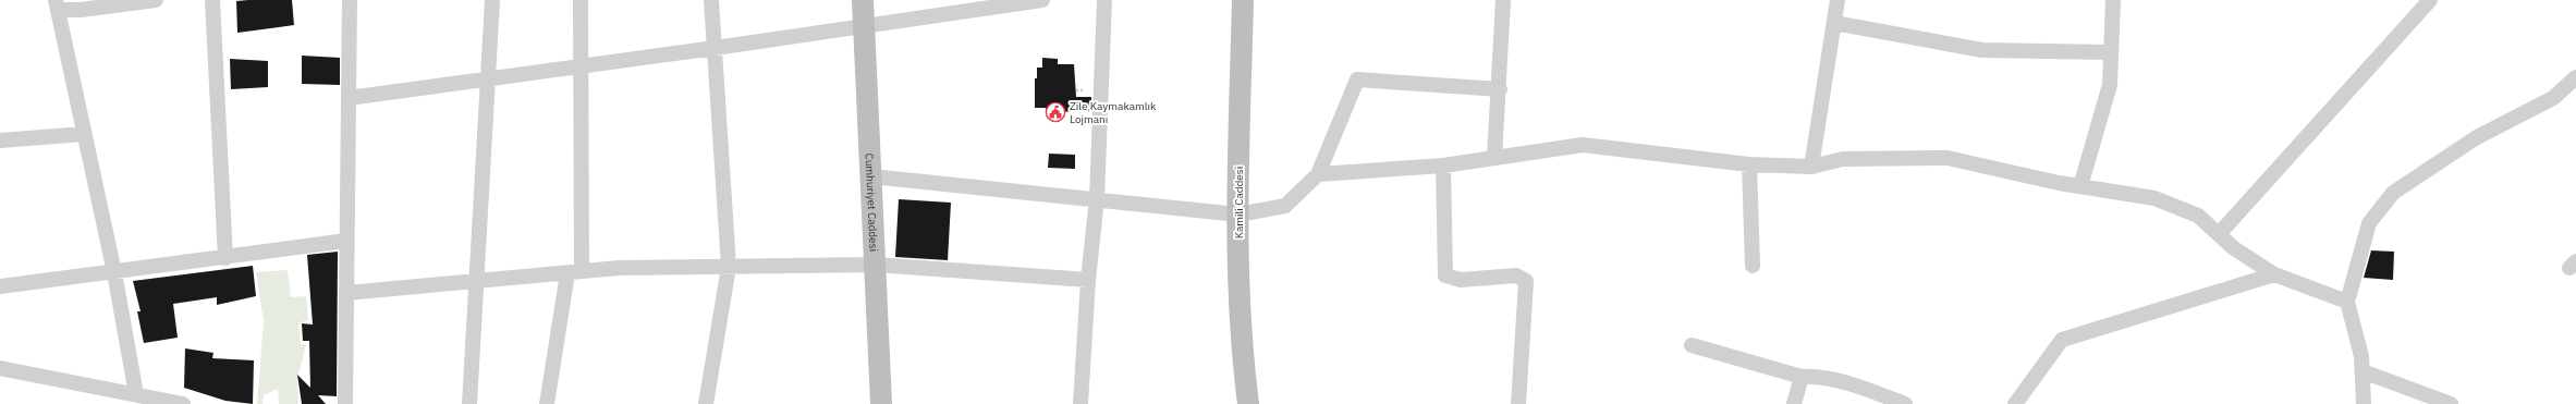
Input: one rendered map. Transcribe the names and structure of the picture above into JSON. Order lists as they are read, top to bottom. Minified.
{"streets":{"main road":["Cumhuriyet Caddesi","Kamili Caddesi"]},"places":{"public building":["Zile Kaymakamlık Lojmanı"]}}
